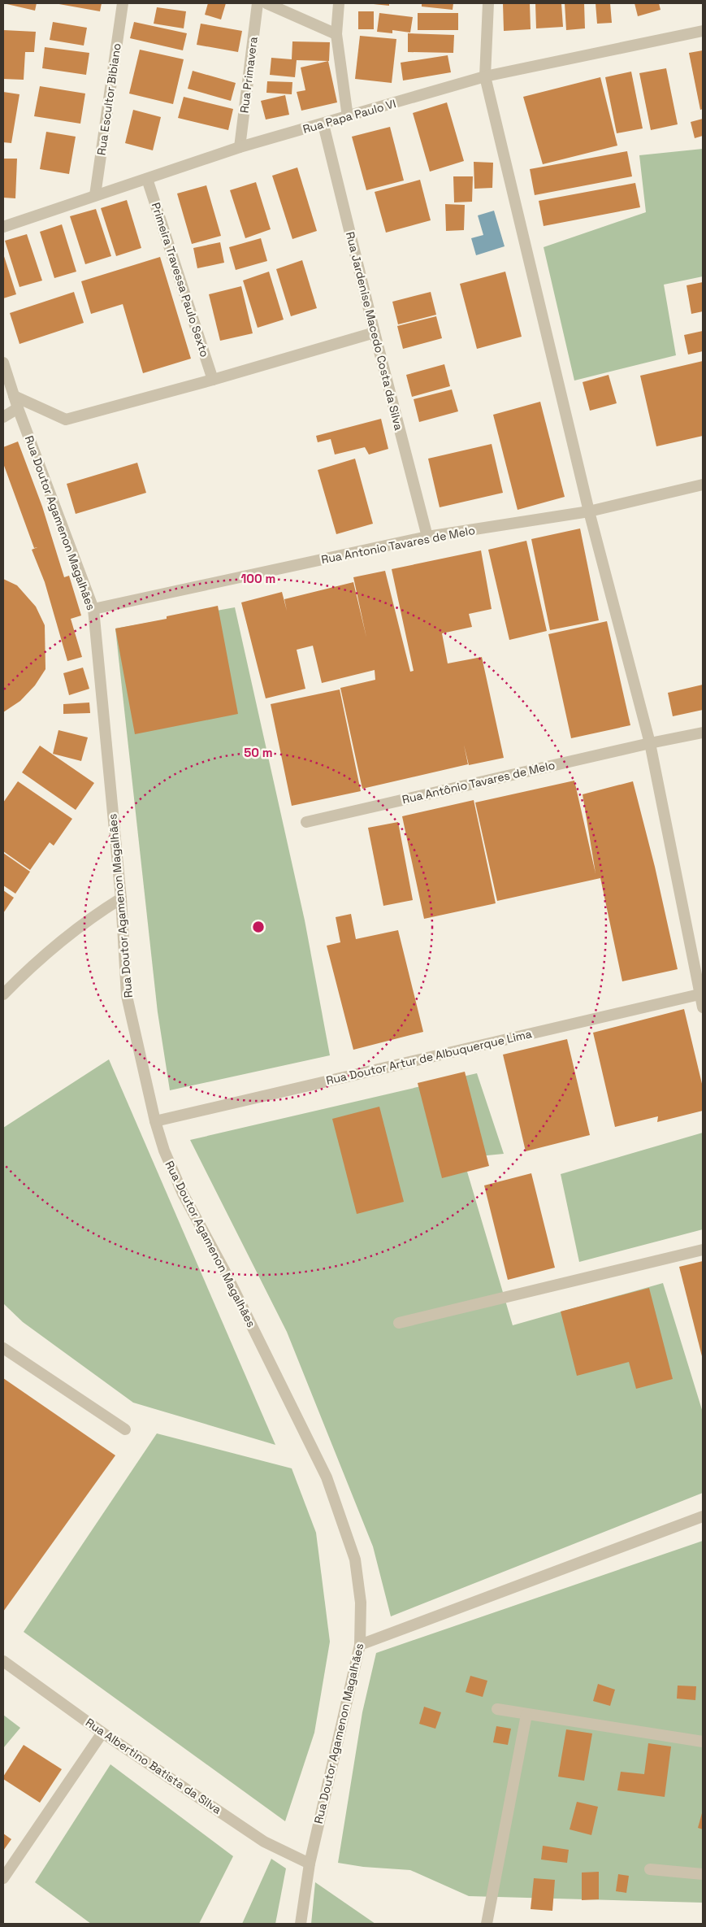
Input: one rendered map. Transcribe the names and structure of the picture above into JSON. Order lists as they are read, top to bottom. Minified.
{"streets":{"street":["Rua Primavera","Rua Escultor Bibiano","Rua Papa Paulo VI","Primeira Travessa Paulo Sexto","Rua Jardenise Macedo Costa da Silva","Rua Doutor Agamenon Magalhães","Rua Antonio Tavares de Melo","Rua Antônio Tavares de Melo","Rua Doutor Artur de Albuquerque Lima","Rua Albertino Batista da Silva"]},"crossings":[["Rua Primavera","Rua Papa Paulo VI"],["Rua Escultor Bibiano","Rua Papa Paulo VI"],["Rua Papa Paulo VI","Primeira Travessa Paulo Sexto"],["Rua Papa Paulo VI","Rua Jardenise Macedo Costa da Silva"],["Rua Jardenise Macedo Costa da Silva","Rua Antonio Tavares de Melo"],["Rua Doutor Agamenon Magalhães","Rua Antonio Tavares de Melo"],["Rua Doutor Agamenon Magalhães","Rua Doutor Artur de Albuquerque Lima"],["Rua Doutor Agamenon Magalhães","Rua Albertino Batista da Silva"]],"rings":["100 m","50 m"]}
